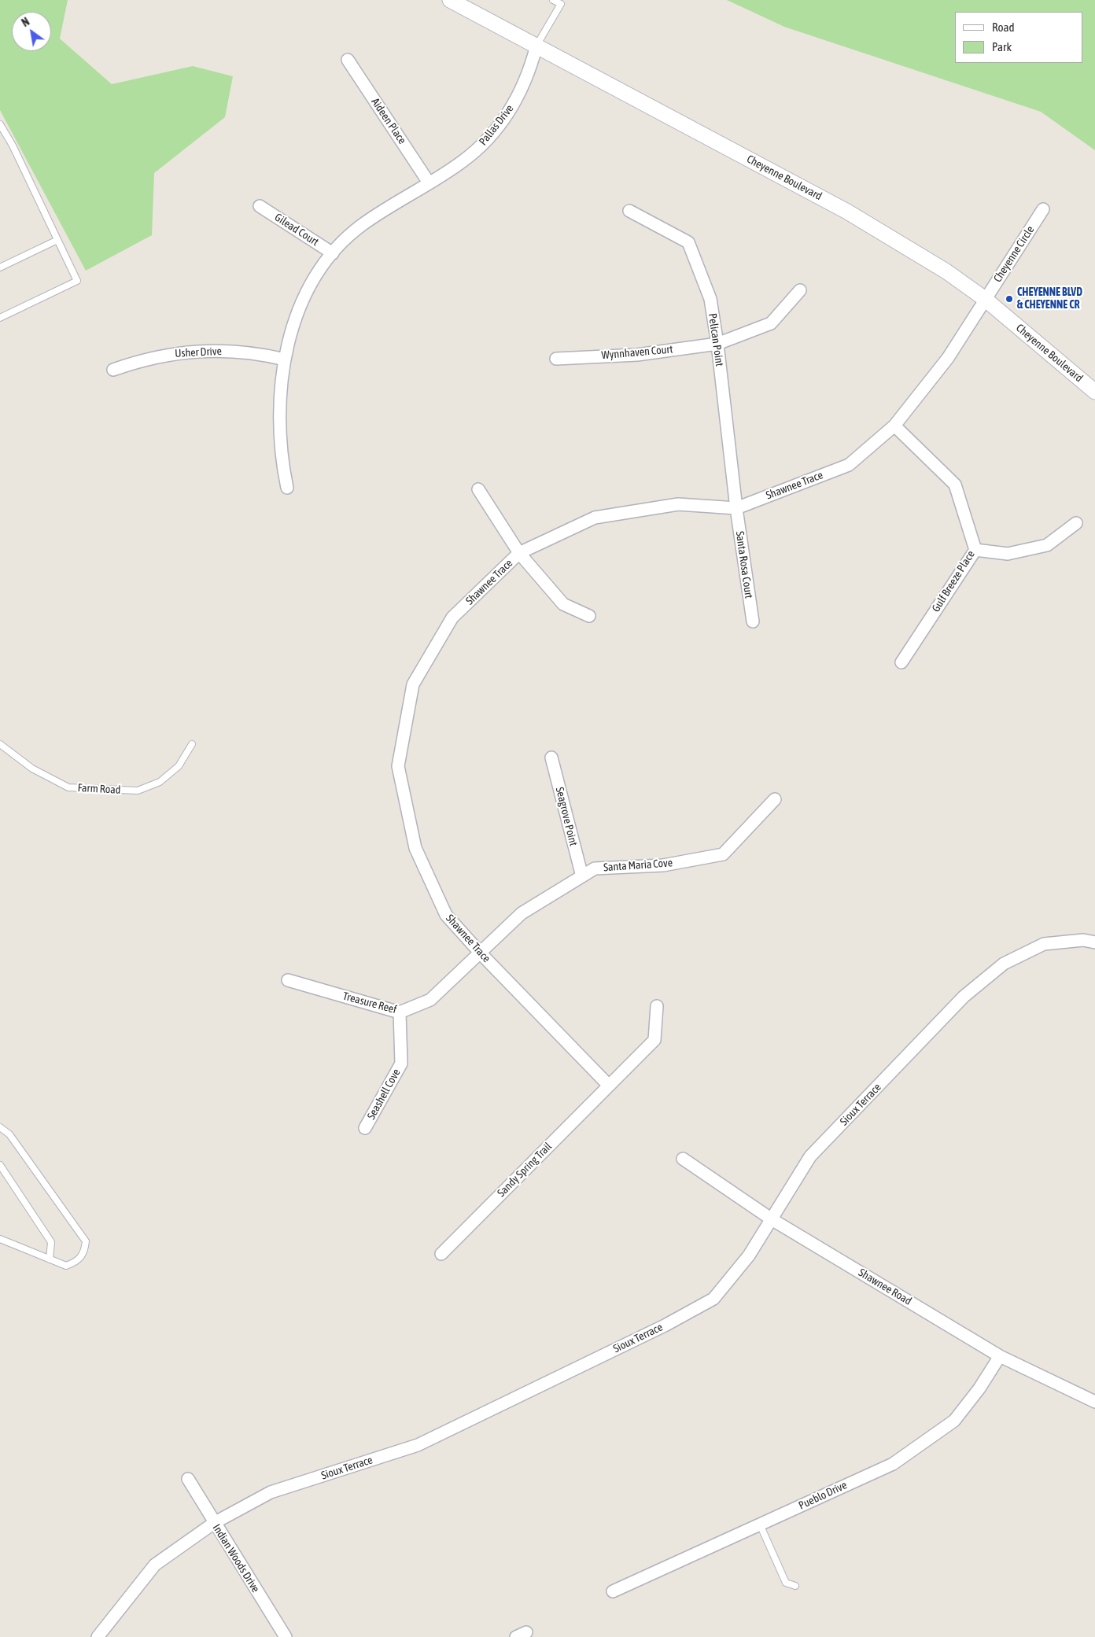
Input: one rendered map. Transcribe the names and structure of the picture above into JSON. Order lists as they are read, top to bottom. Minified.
{"streets":{"street":["Aideen Place","Pallas Drive","Cheyenne Boulevard","Gilead Court","Cheyenne Circle","Pelican Point","Usher Drive","Wynnhaven Court","Shawnee Trace","Santa Rosa Court","Gulf Breeze Place","Seagrove Point","Santa Maria Cove","Treasure Reef","Seashell Cove","Sioux Terrace","Sandy Spring Trail","Shawnee Road","Pueblo Drive","Indian Woods Drive"],"lane":["Farm Road"]},"crossings":[["Aideen Place","Pallas Drive"],["Pallas Drive","Cheyenne Boulevard"],["Pallas Drive","Gilead Court"],["Pallas Drive","Usher Drive"],["Cheyenne Boulevard","Cheyenne Circle"],["Cheyenne Boulevard","Shawnee Trace"],["Cheyenne Circle","Shawnee Trace"],["Pelican Point","Wynnhaven Court"],["Pelican Point","Shawnee Trace"],["Pelican Point","Santa Rosa Court"],["Shawnee Trace","Santa Rosa Court"],["Shawnee Trace","Gulf Breeze Place"],["Shawnee Trace","Santa Maria Cove"],["Shawnee Trace","Treasure Reef"],["Shawnee Trace","Sandy Spring Trail"],["Seagrove Point","Santa Maria Cove"],["Santa Maria Cove","Treasure Reef"],["Treasure Reef","Seashell Cove"],["Sioux Terrace","Shawnee Road"],["Sioux Terrace","Indian Woods Drive"],["Shawnee Road","Pueblo Drive"]],"places":["CHEYENNE BLVD & CHEYENNE CR"],"legend":["Road","Park"],"north":"top left"}
